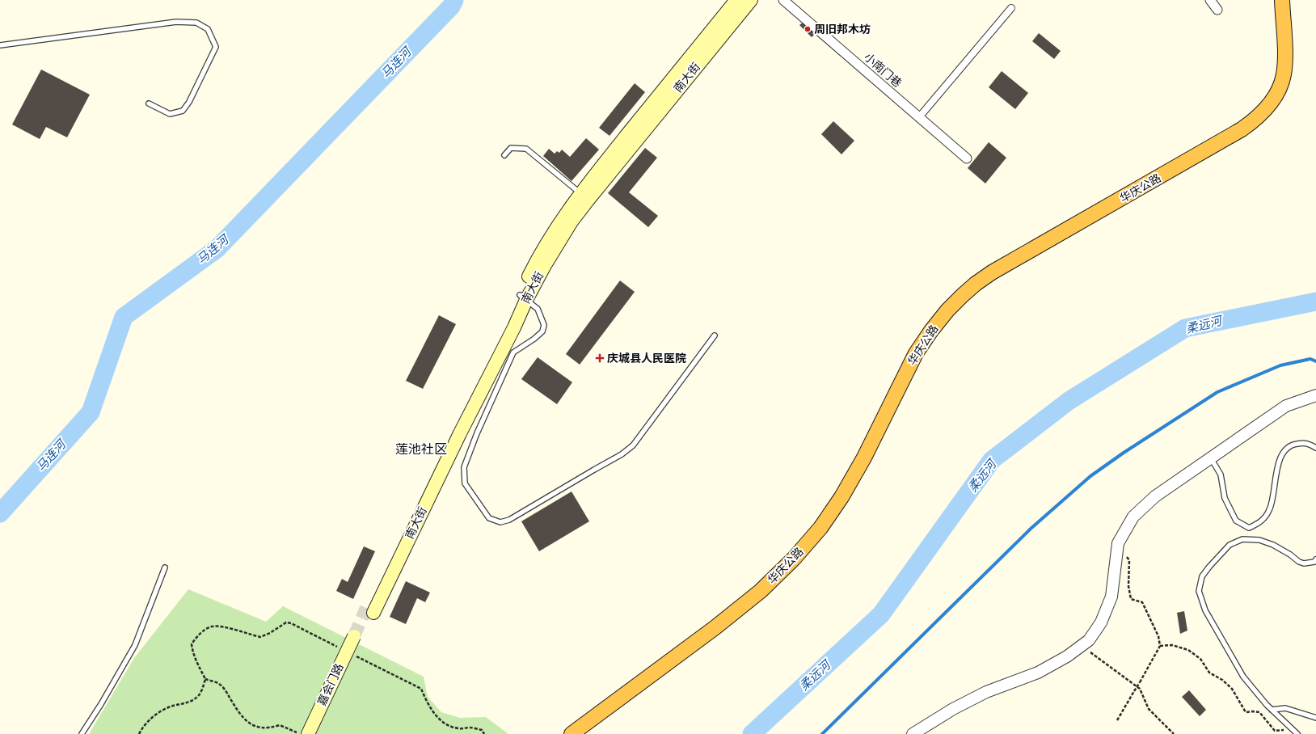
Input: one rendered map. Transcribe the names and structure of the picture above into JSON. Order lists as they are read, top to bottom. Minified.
{"streets":{"highway":["华庆公路"],"main road":["南大街","嘉会门路"],"street":["小南门巷"]},"districts":["莲池社区"],"water":["马连河","柔远河"],"places":{"other":["周旧邦木坊"],"health":["庆城县人民医院"]}}
